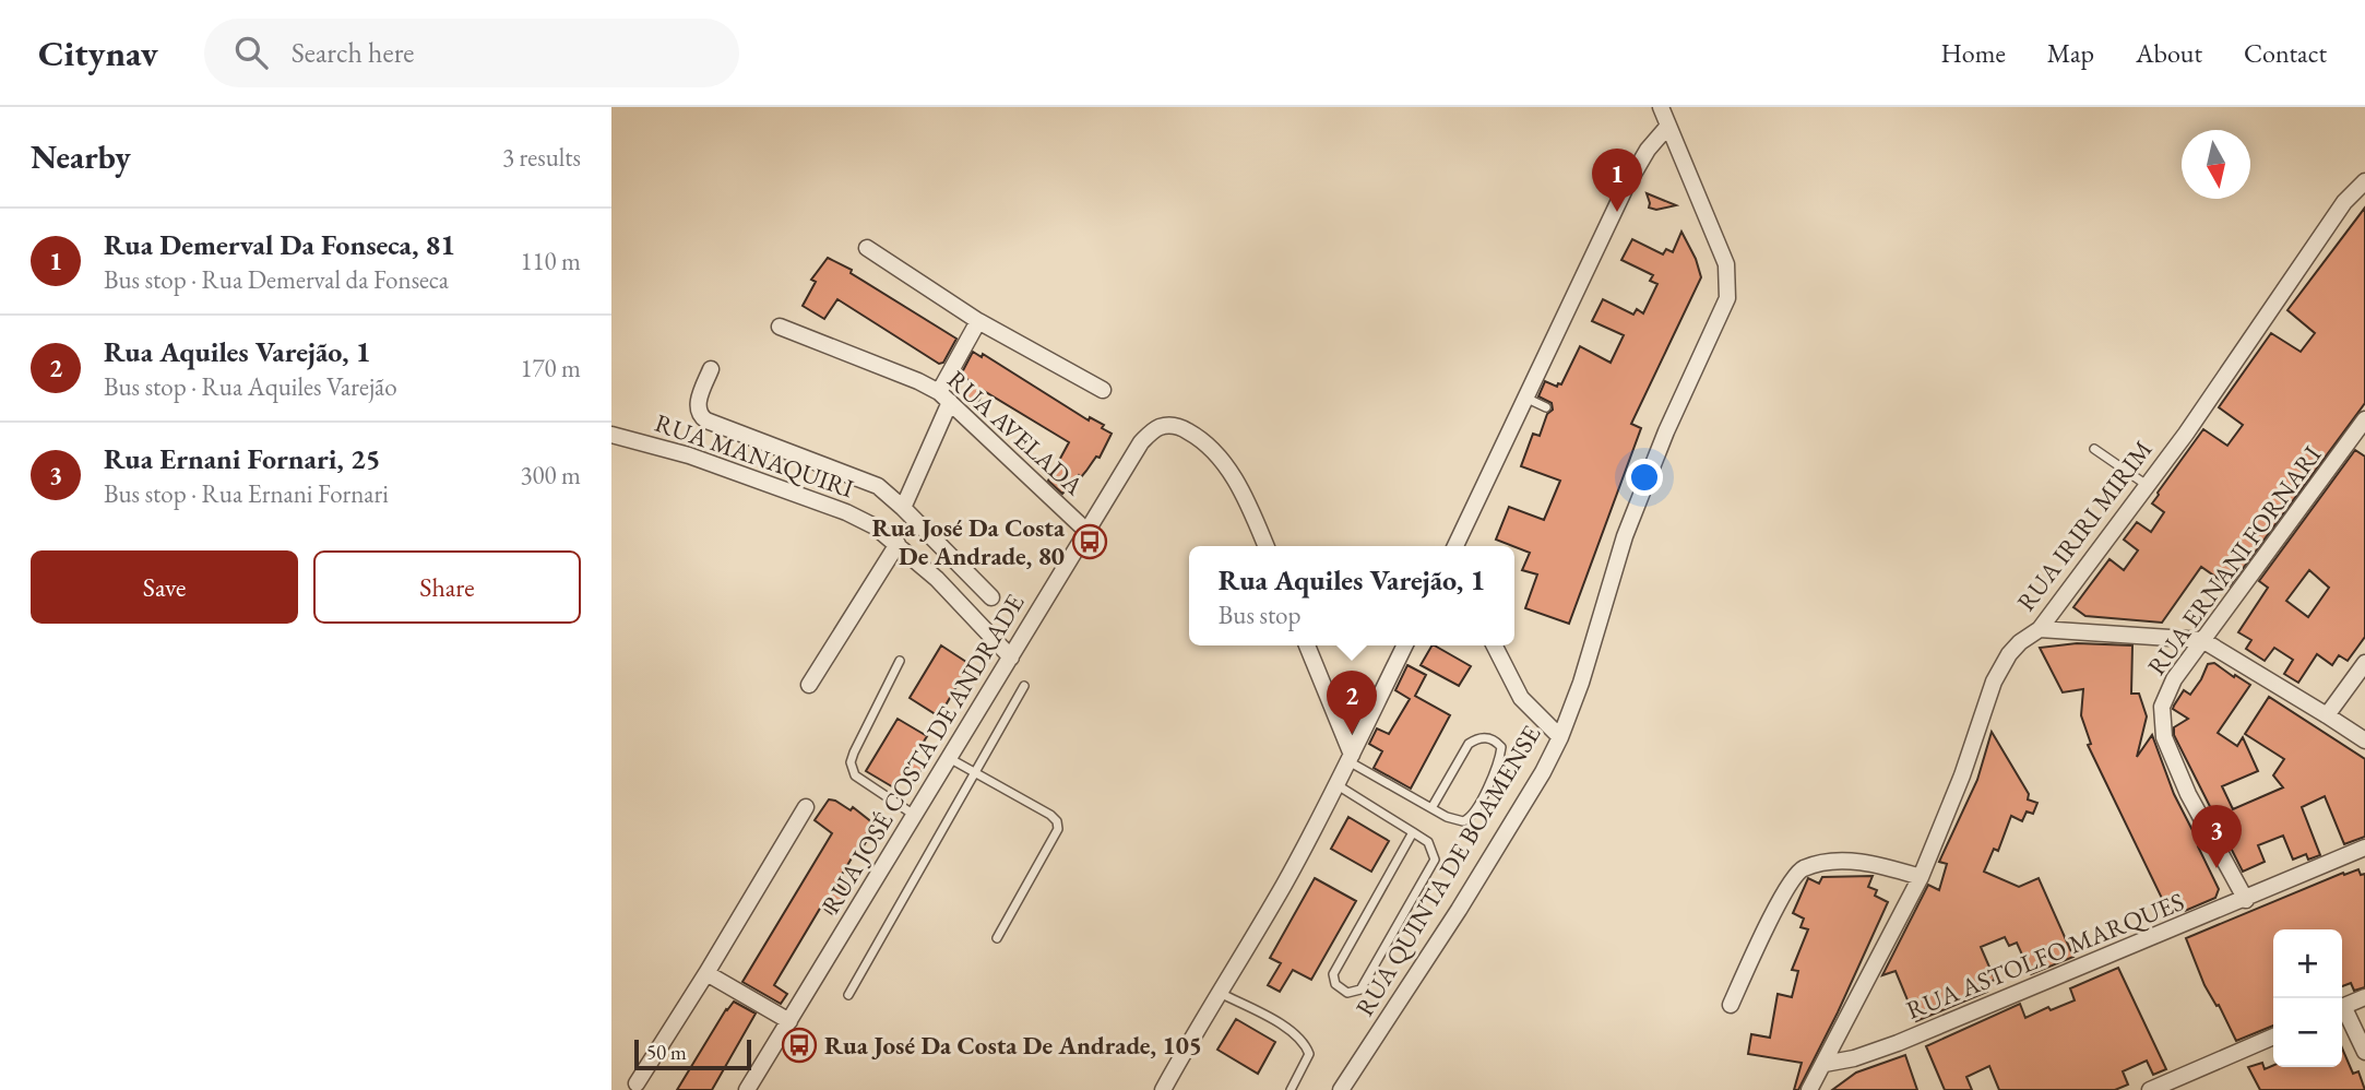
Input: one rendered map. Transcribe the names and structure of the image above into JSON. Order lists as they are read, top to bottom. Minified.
{"streets":{"street":["RUA AVELADA","RUA MANAQUIRI","RUA IRIRI MIRIM","RUA ERNANI FORNARI","RUA JOSÉ COSTA DE ANDRADE","RUA QUINTA DE BOAMENSE","RUA ASTOLFO MARQUES"]},"crossings":[["RUA AVELADA","RUA JOSÉ COSTA DE ANDRADE"],["RUA MANAQUIRI","RUA JOSÉ COSTA DE ANDRADE"],["RUA IRIRI MIRIM","RUA ASTOLFO MARQUES"],["RUA ERNANI FORNARI","RUA ASTOLFO MARQUES"]],"places":{"bus stop":["Rua José Da Costa De Andrade, 80","Rua José Da Costa De Andrade, 105"]},"scale_bar":"50 m","north":"bottom","page":{"header":"Citynav","search":"Search here","nav":["Home","Map","About","Contact"],"heading":["Nearby","3 results"],"pins":["1","2","3"],"list":[{"mark":"1","name":"Rua Demerval Da Fonseca, 81","note":"Bus stop · Rua Demerval da Fonseca","value":"110 m"},{"mark":"2","name":"Rua Aquiles Varejão, 1","note":"Bus stop · Rua Aquiles Varejão","value":"170 m"},{"mark":"3","name":"Rua Ernani Fornari, 25","note":"Bus stop · Rua Ernani Fornari","value":"300 m"}],"buttons":["Save","Share"],"popup":["Rua Aquiles Varejão, 1","Bus stop"],"map_buttons":["+","−"],"scale":"50 m"}}
